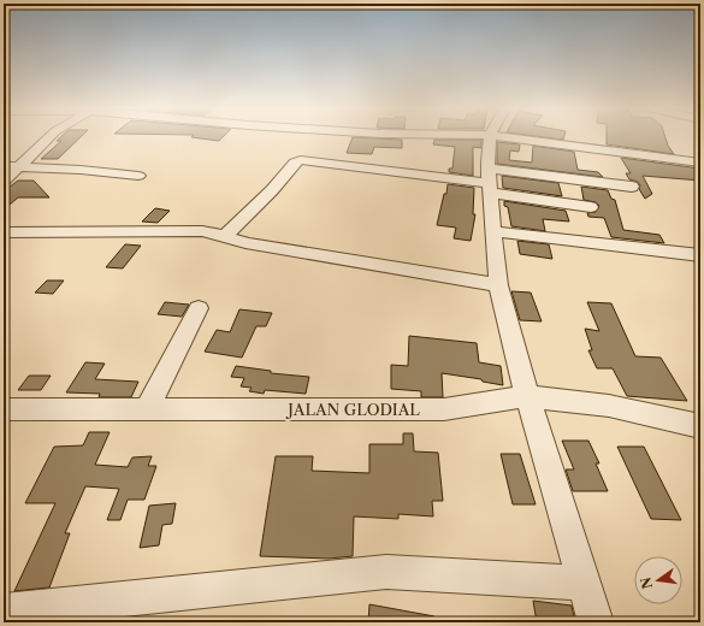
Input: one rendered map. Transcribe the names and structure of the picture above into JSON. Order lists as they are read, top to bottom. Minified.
{"streets":{"street":["JALAN GLODIAL"]},"north":"left"}
